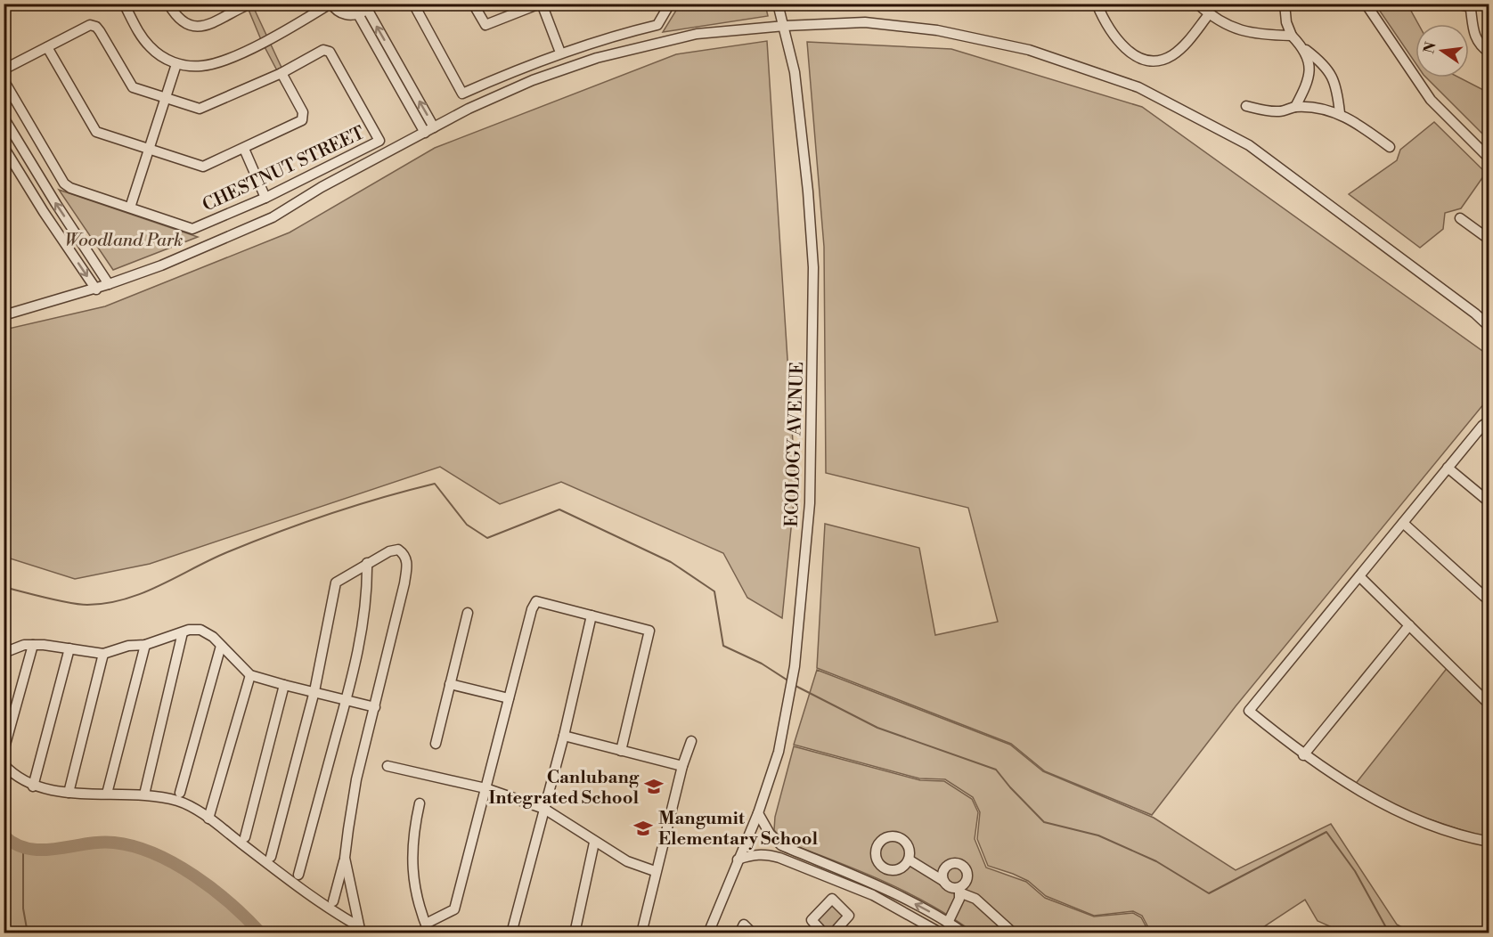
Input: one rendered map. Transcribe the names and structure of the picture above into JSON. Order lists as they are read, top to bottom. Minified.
{"streets":{"street":["CHESTNUT STREET","ECOLOGY AVENUE"]},"parks":["Woodland Park"],"places":{"school or university":["Canlubang Integrated School","Mangumit Elementary School"]},"north":"left"}
